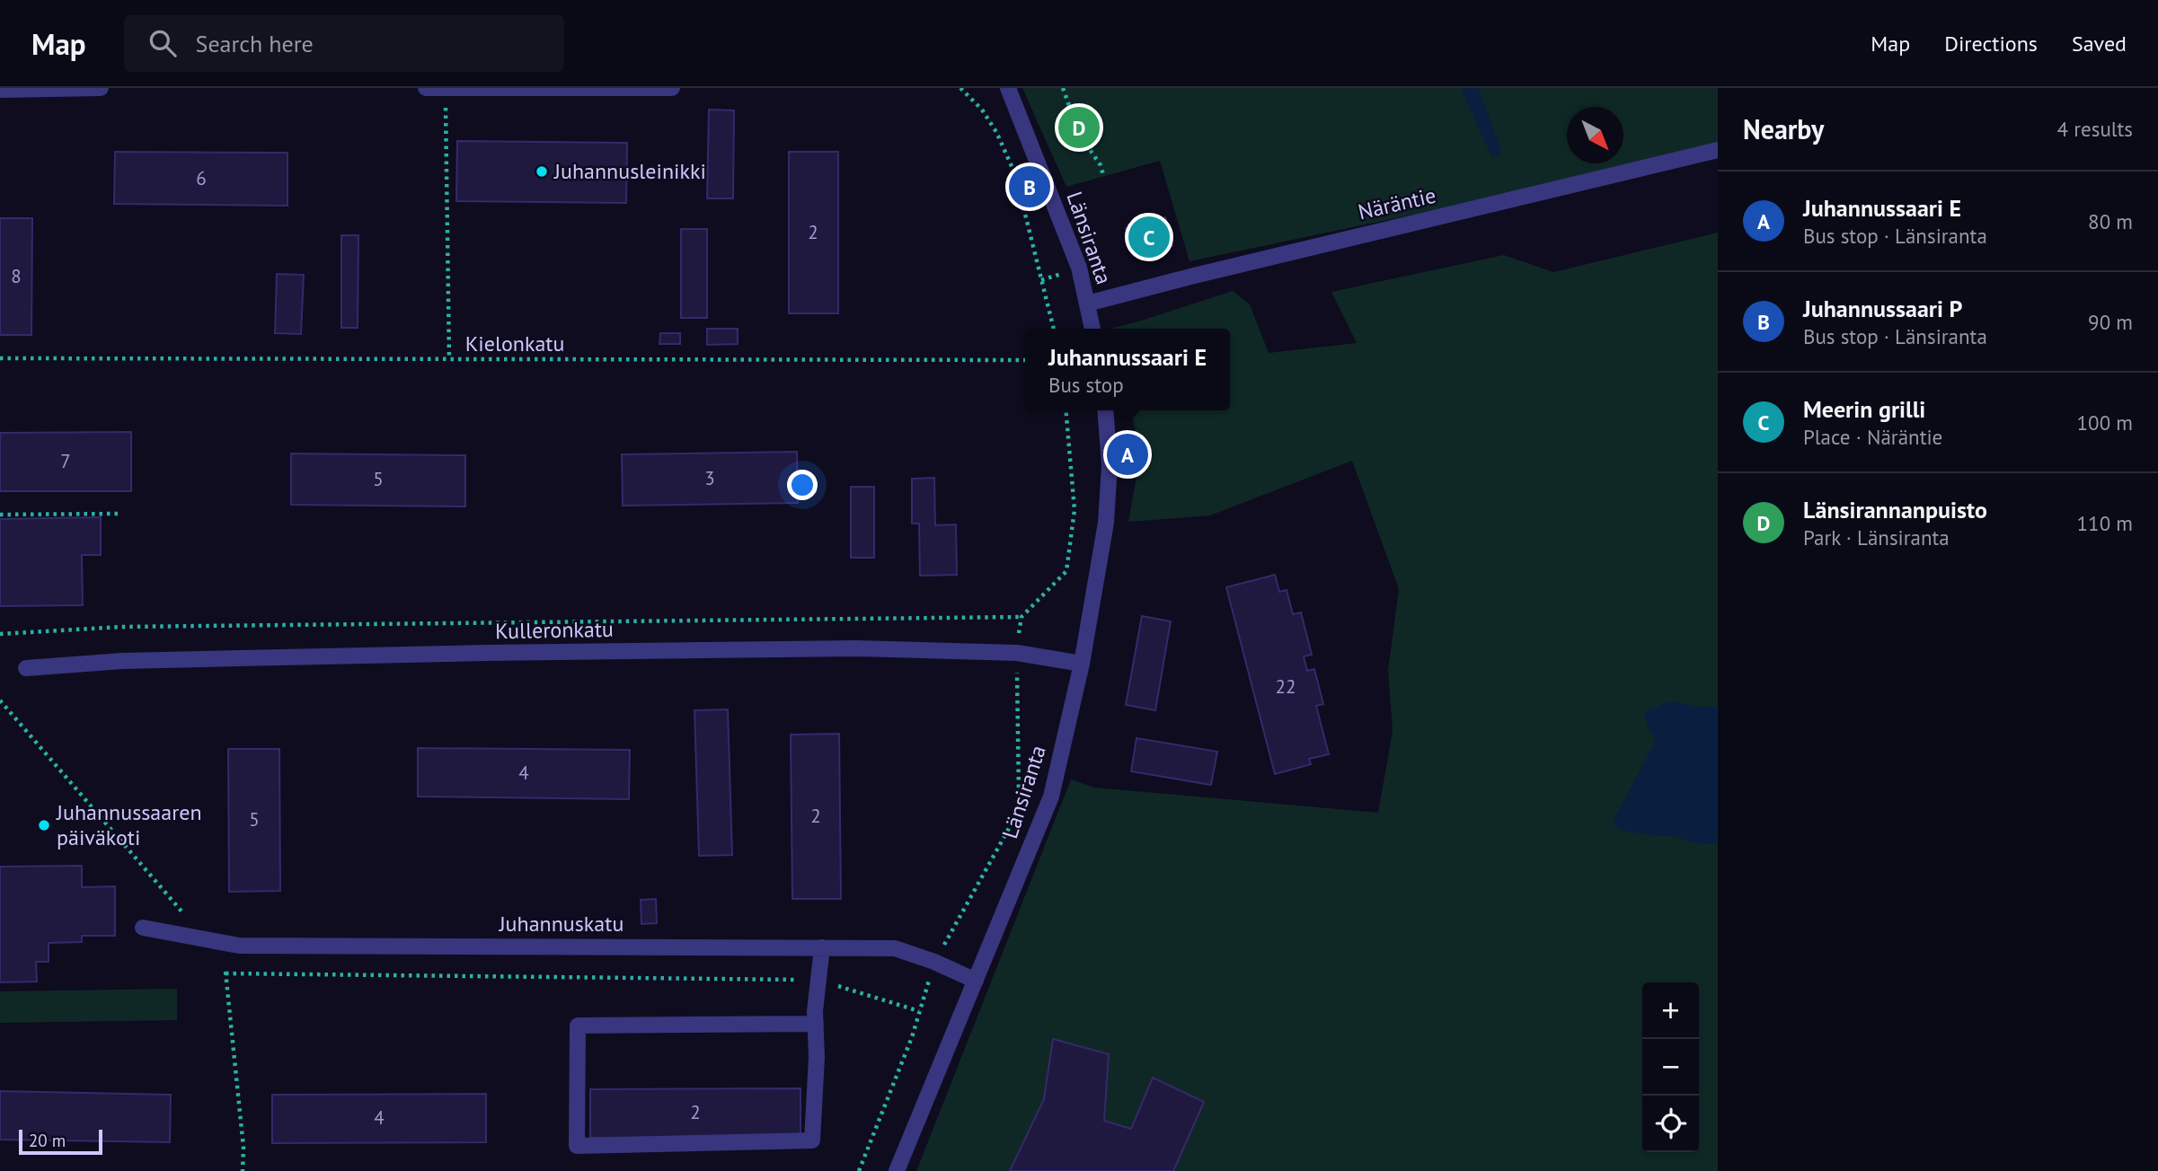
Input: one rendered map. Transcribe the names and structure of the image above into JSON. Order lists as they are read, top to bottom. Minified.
{"streets":{"street":["Näräntie","Länsiranta","Kulleronkatu","Juhannuskatu"],"path":["Kielonkatu"]},"crossings":[["Näräntie","Länsiranta"],["Länsiranta","Kulleronkatu"],["Länsiranta","Juhannuskatu"]],"places":["Juhannusleinikki","Juhannussaaren päiväkoti"],"house_numbers":["6","2","8","7","3","5","22","4","2","5","2","4"],"scale_bar":"20 m","north":"bottom right","page":{"header":"Map","search":"Search here","nav":["Map","Directions","Saved"],"heading":["Nearby","4 results"],"pins":["D","B","C","A"],"list":[{"mark":"A","name":"Juhannussaari E","note":"Bus stop · Länsiranta","value":"80 m"},{"mark":"B","name":"Juhannussaari P","note":"Bus stop · Länsiranta","value":"90 m"},{"mark":"C","name":"Meerin grilli","note":"Place · Näräntie","value":"100 m"},{"mark":"D","name":"Länsirannanpuisto","note":"Park · Länsiranta","value":"110 m"}],"popup":["Juhannussaari E","Bus stop"],"map_buttons":["+","−"],"scale":"20 m"}}
